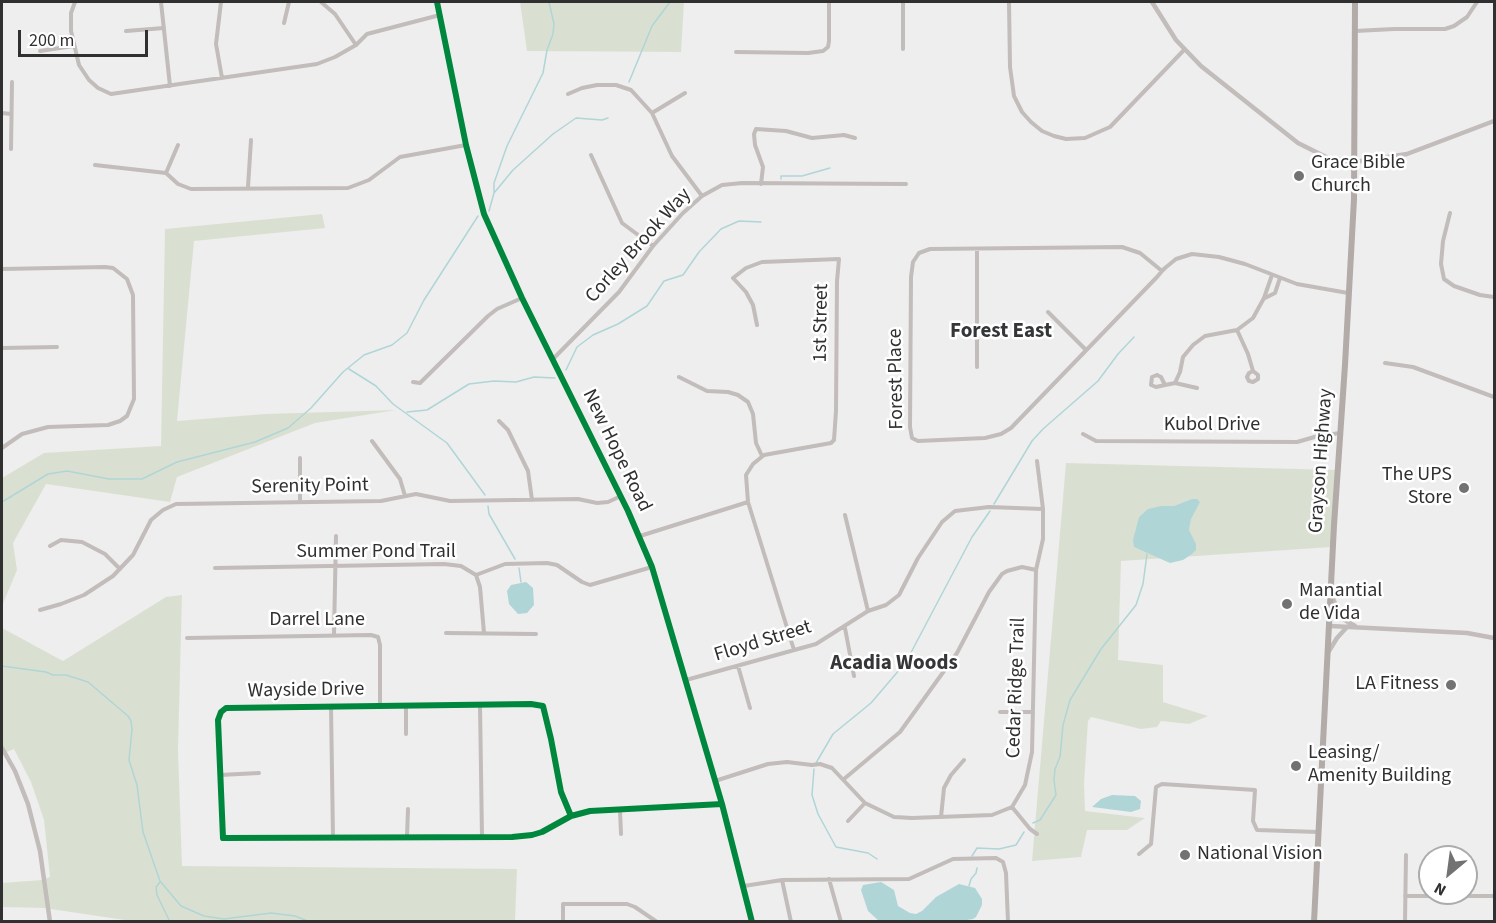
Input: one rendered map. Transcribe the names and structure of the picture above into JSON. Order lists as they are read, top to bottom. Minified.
{"streets":{"main road":["Grayson Highway"],"street":["Corley Brook Way","1st Street","Forest Place","Kubol Drive","New Hope Road","Serenity Point","Summer Pond Trail","Darrel Lane","Floyd Street","Cedar Ridge Trail","Wayside Drive"]},"crossings":[["Corley Brook Way","New Hope Road"],["Forest Place","Grayson Highway"],["Kubol Drive","Grayson Highway"],["New Hope Road","Serenity Point"],["New Hope Road","Floyd Street"],["New Hope Road","Wayside Drive"],["Darrel Lane","Wayside Drive"],["Floyd Street","Cedar Ridge Trail"]],"districts":["Forest East","Acadia Woods"],"places":["Grace Bible Church","The UPS Store","Manantial de Vida","LA Fitness","Leasing/ Amenity Building","National Vision"],"scale_bar":"200 m","north":"bottom left"}
